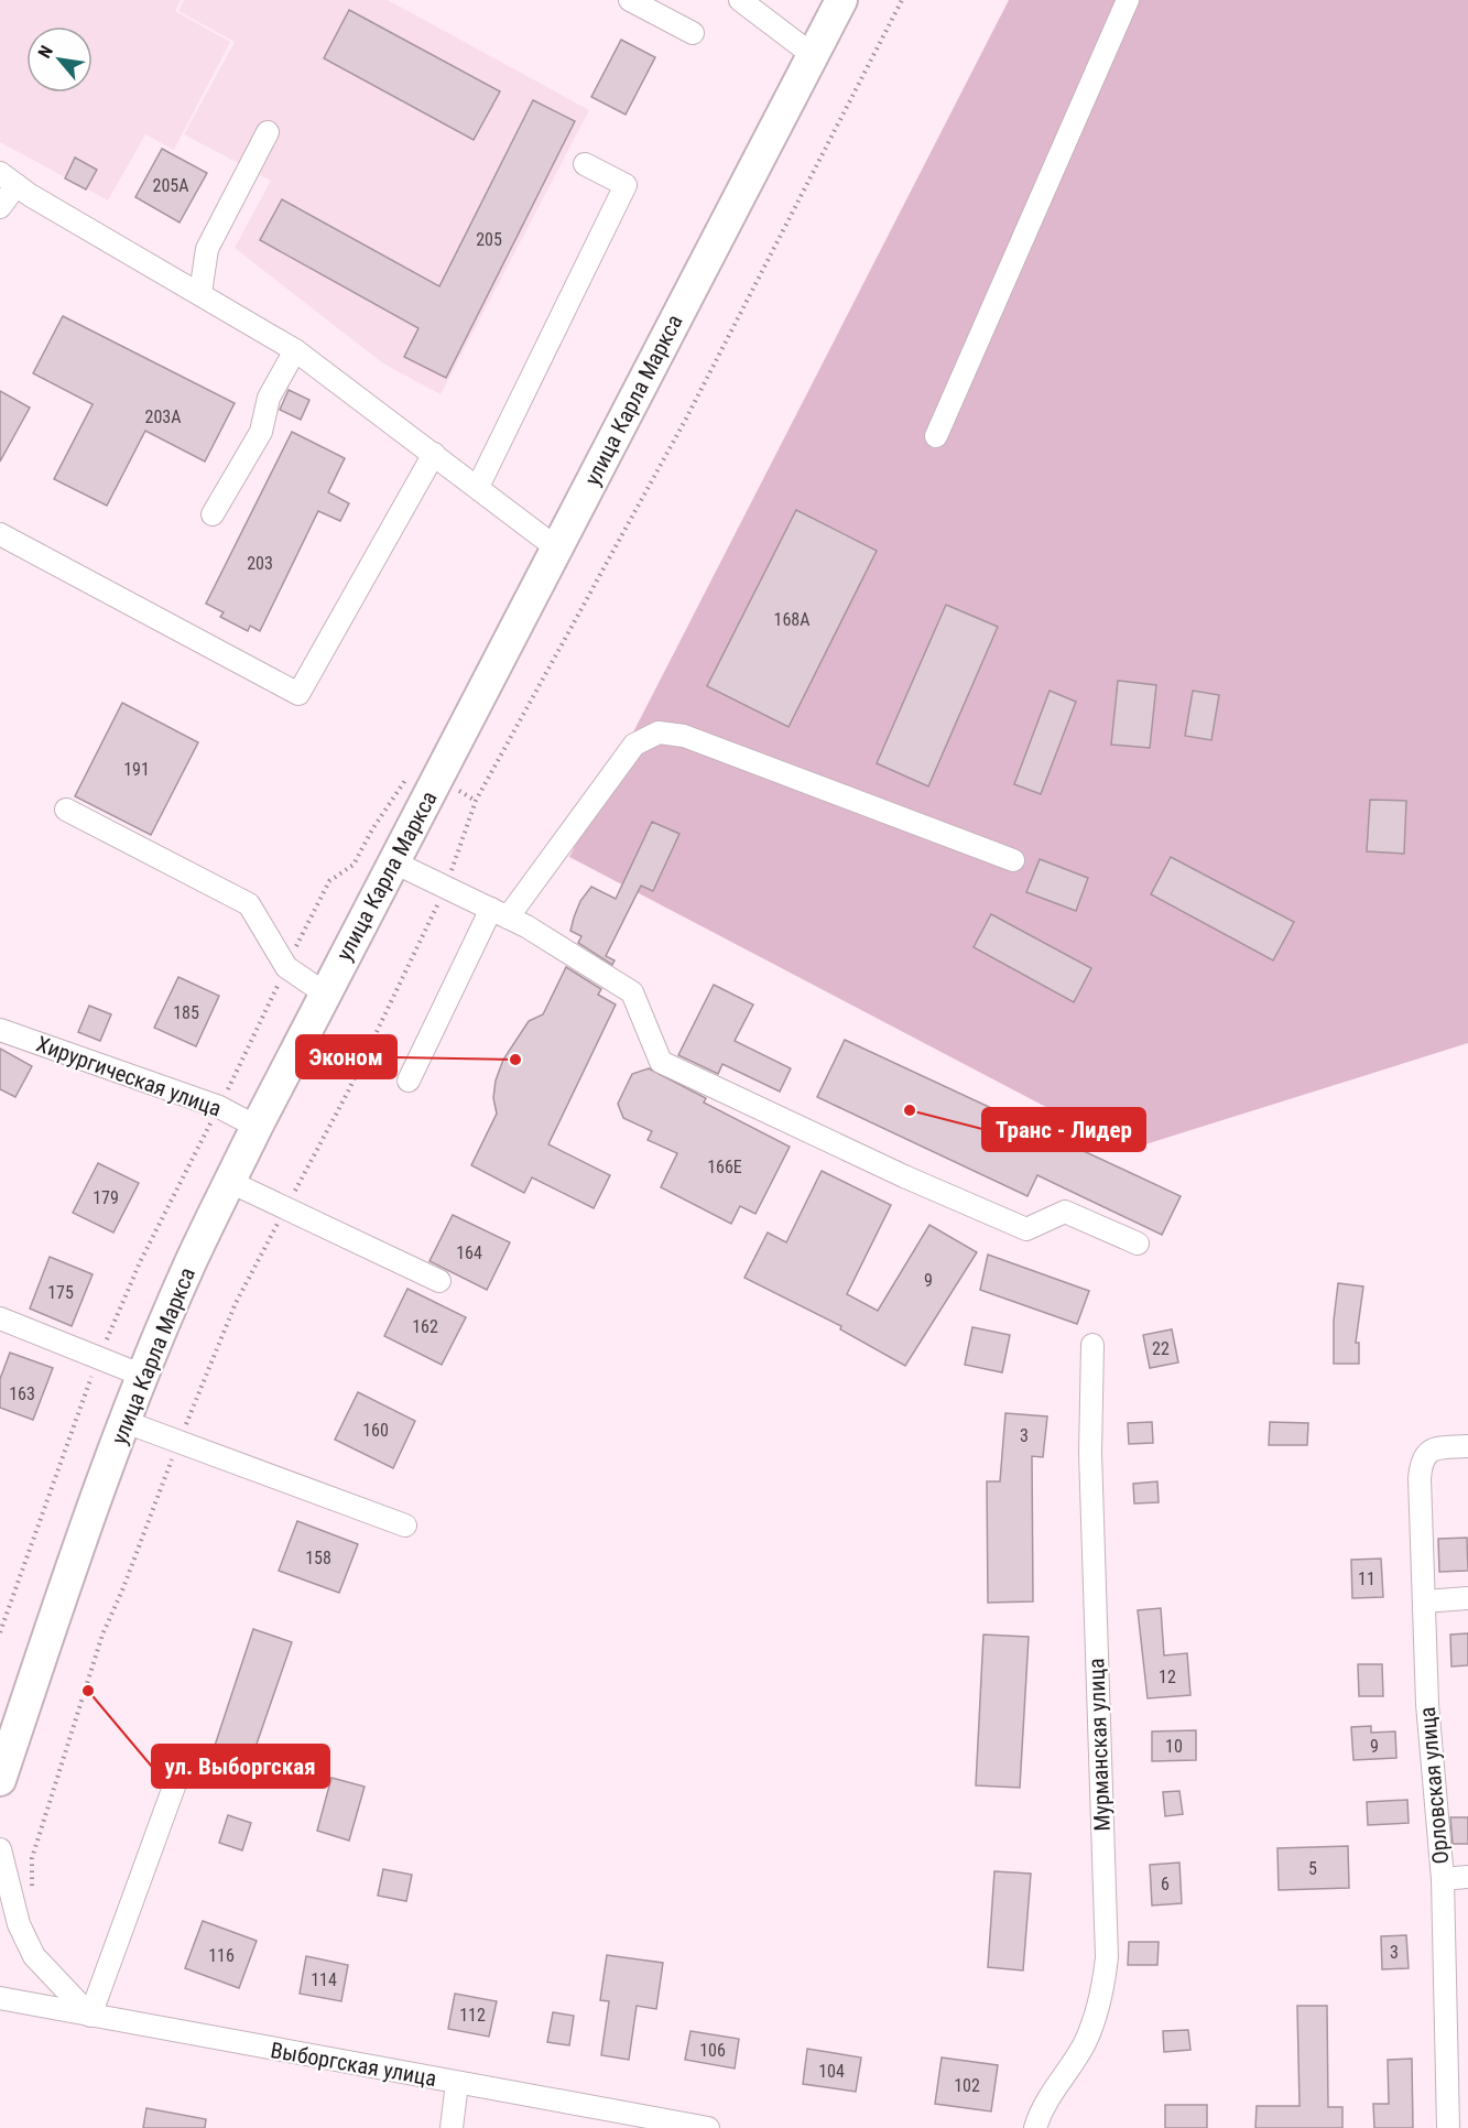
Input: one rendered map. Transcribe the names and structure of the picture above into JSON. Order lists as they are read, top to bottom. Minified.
{"streets":{"highway":["улица Карла Маркса"],"street":["Хирургическая улица","Мурманская улица","Орловская улица","Выборгская улица"]},"crossings":[["улица Карла Маркса","Хирургическая улица"]],"places":["Эконом","Транс - Лидер","ул. Выборгская"],"house_numbers":["205А","205","203А","203","168А","191","185","166Е","179","164","9","175","162","22","163","160","3","158","11","12","10","9","5","6","3","116","114","112","106","104","102"],"north":"top left"}
